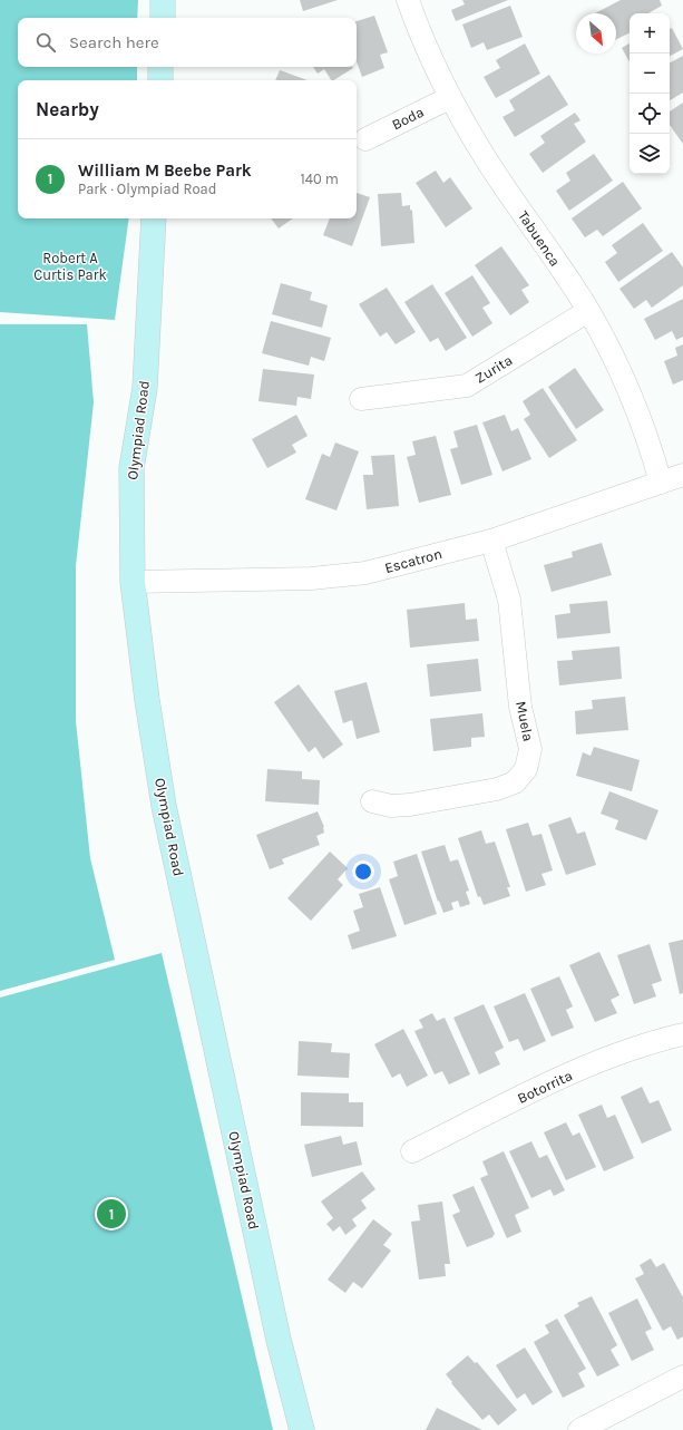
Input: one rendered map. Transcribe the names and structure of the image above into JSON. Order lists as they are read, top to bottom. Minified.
{"streets":{"main road":["Olympiad Road"],"street":["Boda","Tabuenca","Zurita","Escatron","Muela","Botorrita"]},"crossings":[["Boda","Tabuenca"],["Tabuenca","Zurita"],["Tabuenca","Escatron"],["Olympiad Road","Escatron"],["Escatron","Muela"]],"parks":["Robert A Curtis Park"],"north":"bottom right","page":{"map_buttons":["+","−"],"search":"Search here","heading":"Nearby","list":[{"mark":"1","name":"William M Beebe Park","note":"Park · Olympiad Road","value":"140 m"}],"pins":"1"}}
